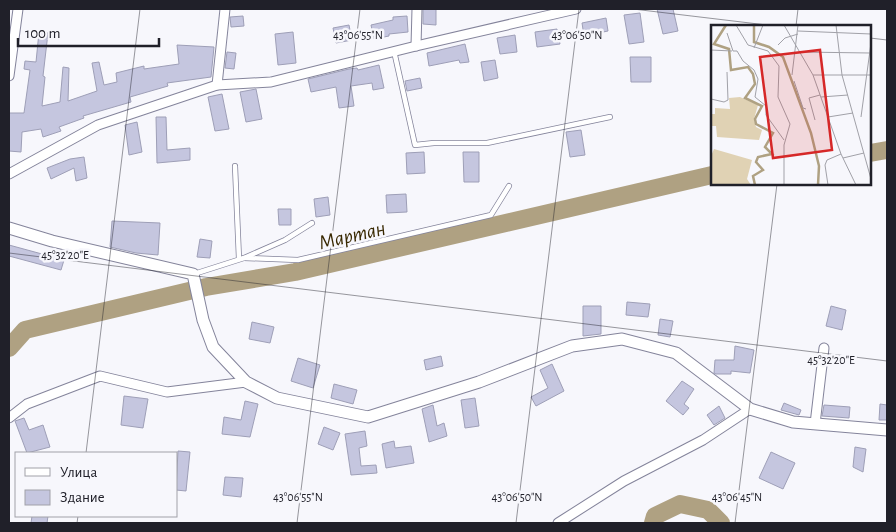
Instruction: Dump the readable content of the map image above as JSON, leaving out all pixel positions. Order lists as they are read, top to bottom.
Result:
{
  "water": ["Мартан"],
  "legend": ["Улица", "Здание"],
  "scale_bar": "100 m",
  "coordinates": [
    "43°06'55\"N",
    "43°06'50\"N",
    "45°32'20\"E",
    "43°06'45\"N"
  ]
}
